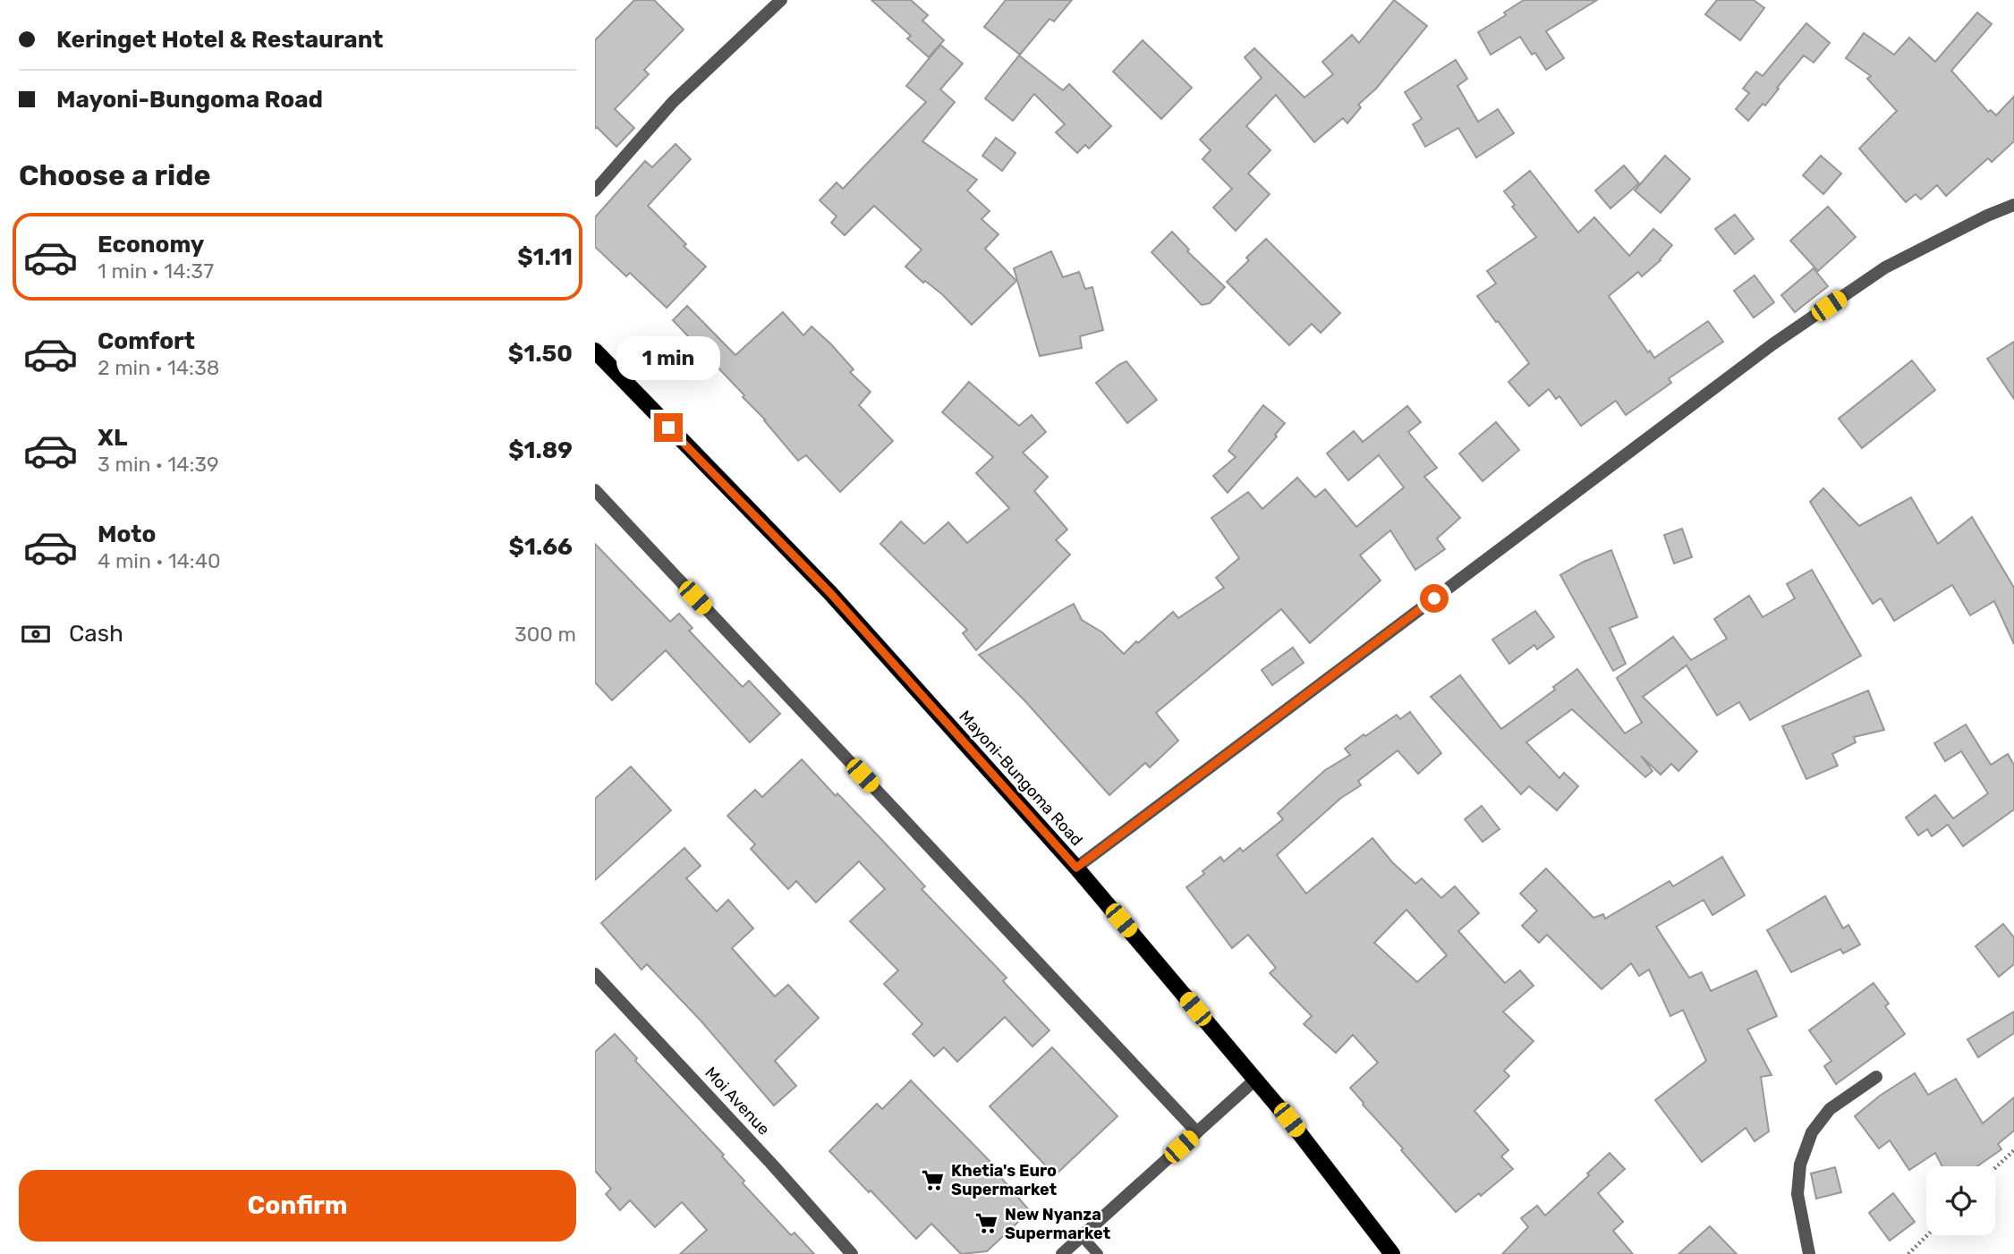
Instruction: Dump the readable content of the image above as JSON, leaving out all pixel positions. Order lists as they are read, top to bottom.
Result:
{
  "streets": {
    "main road": ["Mayoni-Bungoma Road"],
    "street": ["Moi Avenue"]
  },
  "places": {
    "supermarket": ["Khetia's Euro Supermarket", "New Nyanza Supermarket"]
  },
  "page": {
    "banner": ["Keringet Hotel & Restaurant", "Mayoni-Bungoma Road"],
    "heading": "Choose a ride",
    "list": [
      {
        "name": "Economy",
        "note": "1 min · 14:37",
        "value": "$1.11"
      },
      {
        "name": "Comfort",
        "note": "2 min · 14:38",
        "value": "$1.50"
      },
      {
        "name": "XL",
        "note": "3 min · 14:39",
        "value": "$1.89"
      },
      {
        "name": "Moto",
        "note": "4 min · 14:40",
        "value": "$1.66"
      }
    ],
    "bubble": "1 min",
    "pay": ["Cash", "300 m"],
    "buttons": "Confirm"
  }
}
